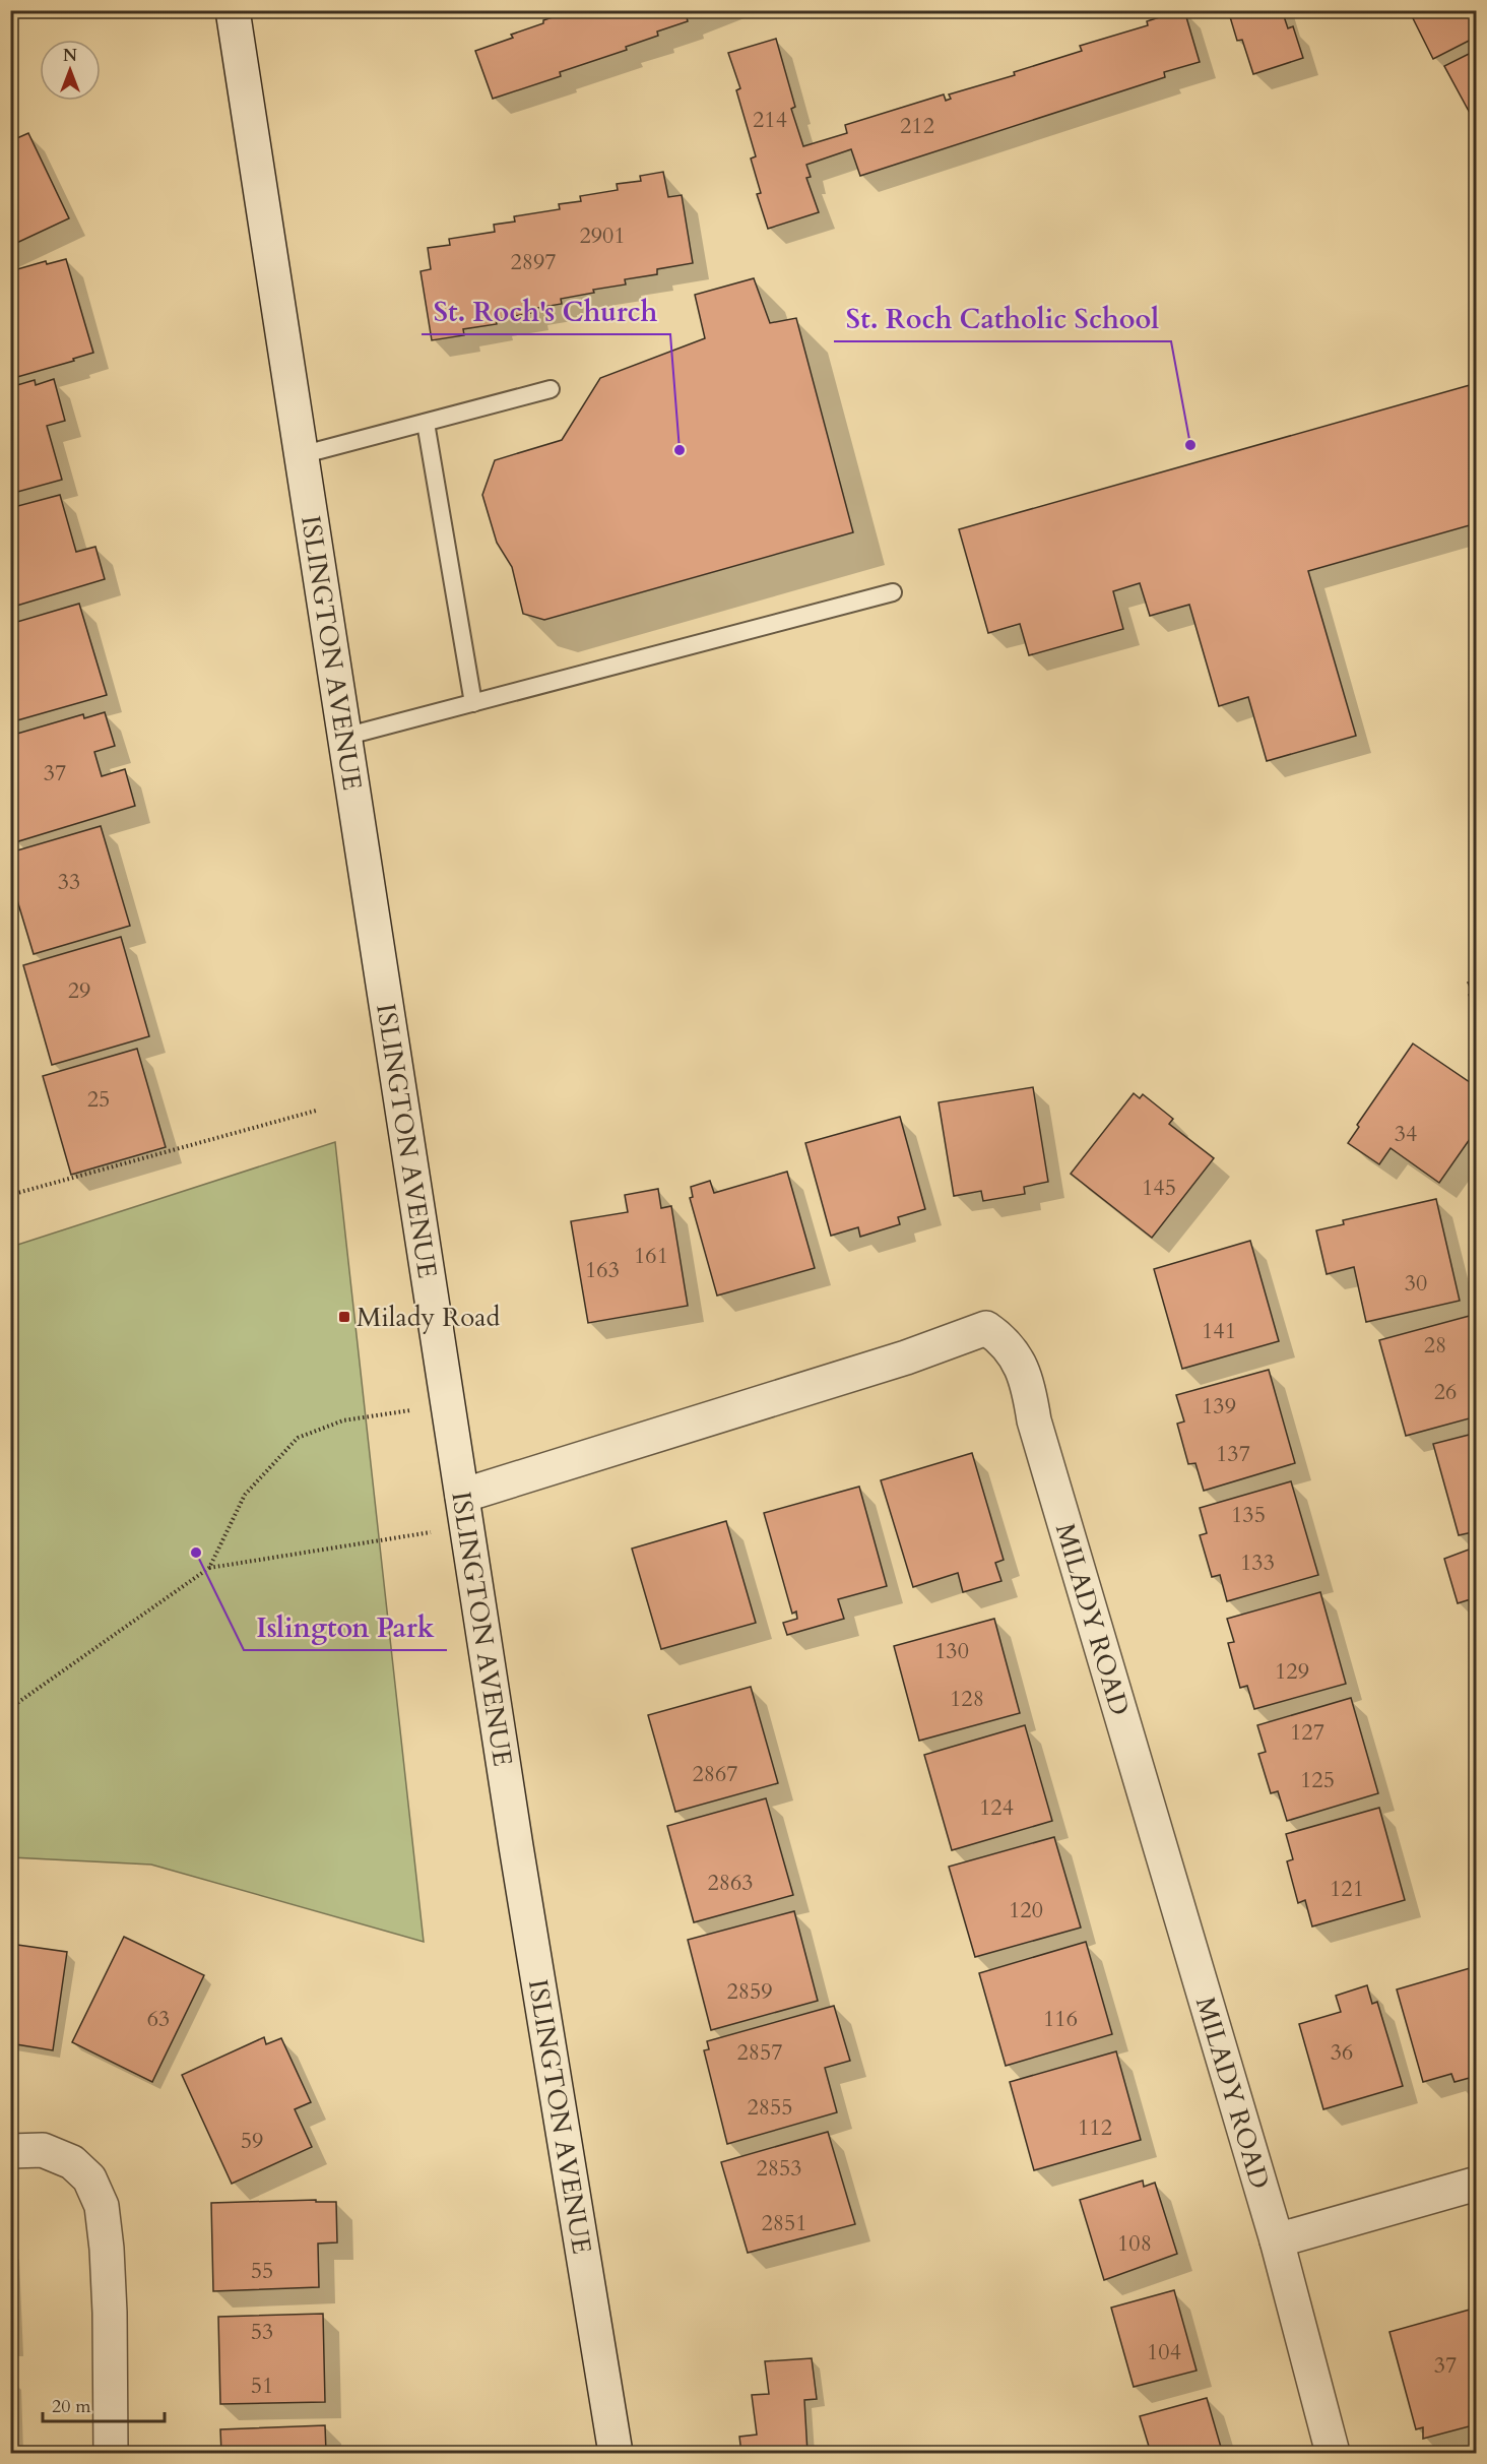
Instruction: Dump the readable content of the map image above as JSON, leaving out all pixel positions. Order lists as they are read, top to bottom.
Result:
{
  "streets": {
    "main road": ["ISLINGTON AVENUE", "MILADY ROAD"]
  },
  "crossings": [
    ["ISLINGTON AVENUE", "MILADY ROAD"]
  ],
  "places": {
    "other": ["St. Roch Catholic School", "St. Roch's Church", "Islington Park"],
    "transit": ["Milady Road"]
  },
  "house_numbers": [
    "214",
    "212",
    "2901",
    "2897",
    "37",
    "33",
    "29",
    "25",
    "34",
    "145",
    "161",
    "163",
    "30",
    "141",
    "28",
    "26",
    "139",
    "137",
    "135",
    "133",
    "130",
    "129",
    "128",
    "127",
    "2867",
    "125",
    "124",
    "2863",
    "121",
    "120",
    "2859",
    "63",
    "116",
    "2857",
    "36",
    "2855",
    "112",
    "59",
    "2853",
    "2851",
    "108",
    "55",
    "53",
    "104",
    "37",
    "51"
  ],
  "scale_bar": "20 m",
  "north": "top"
}
